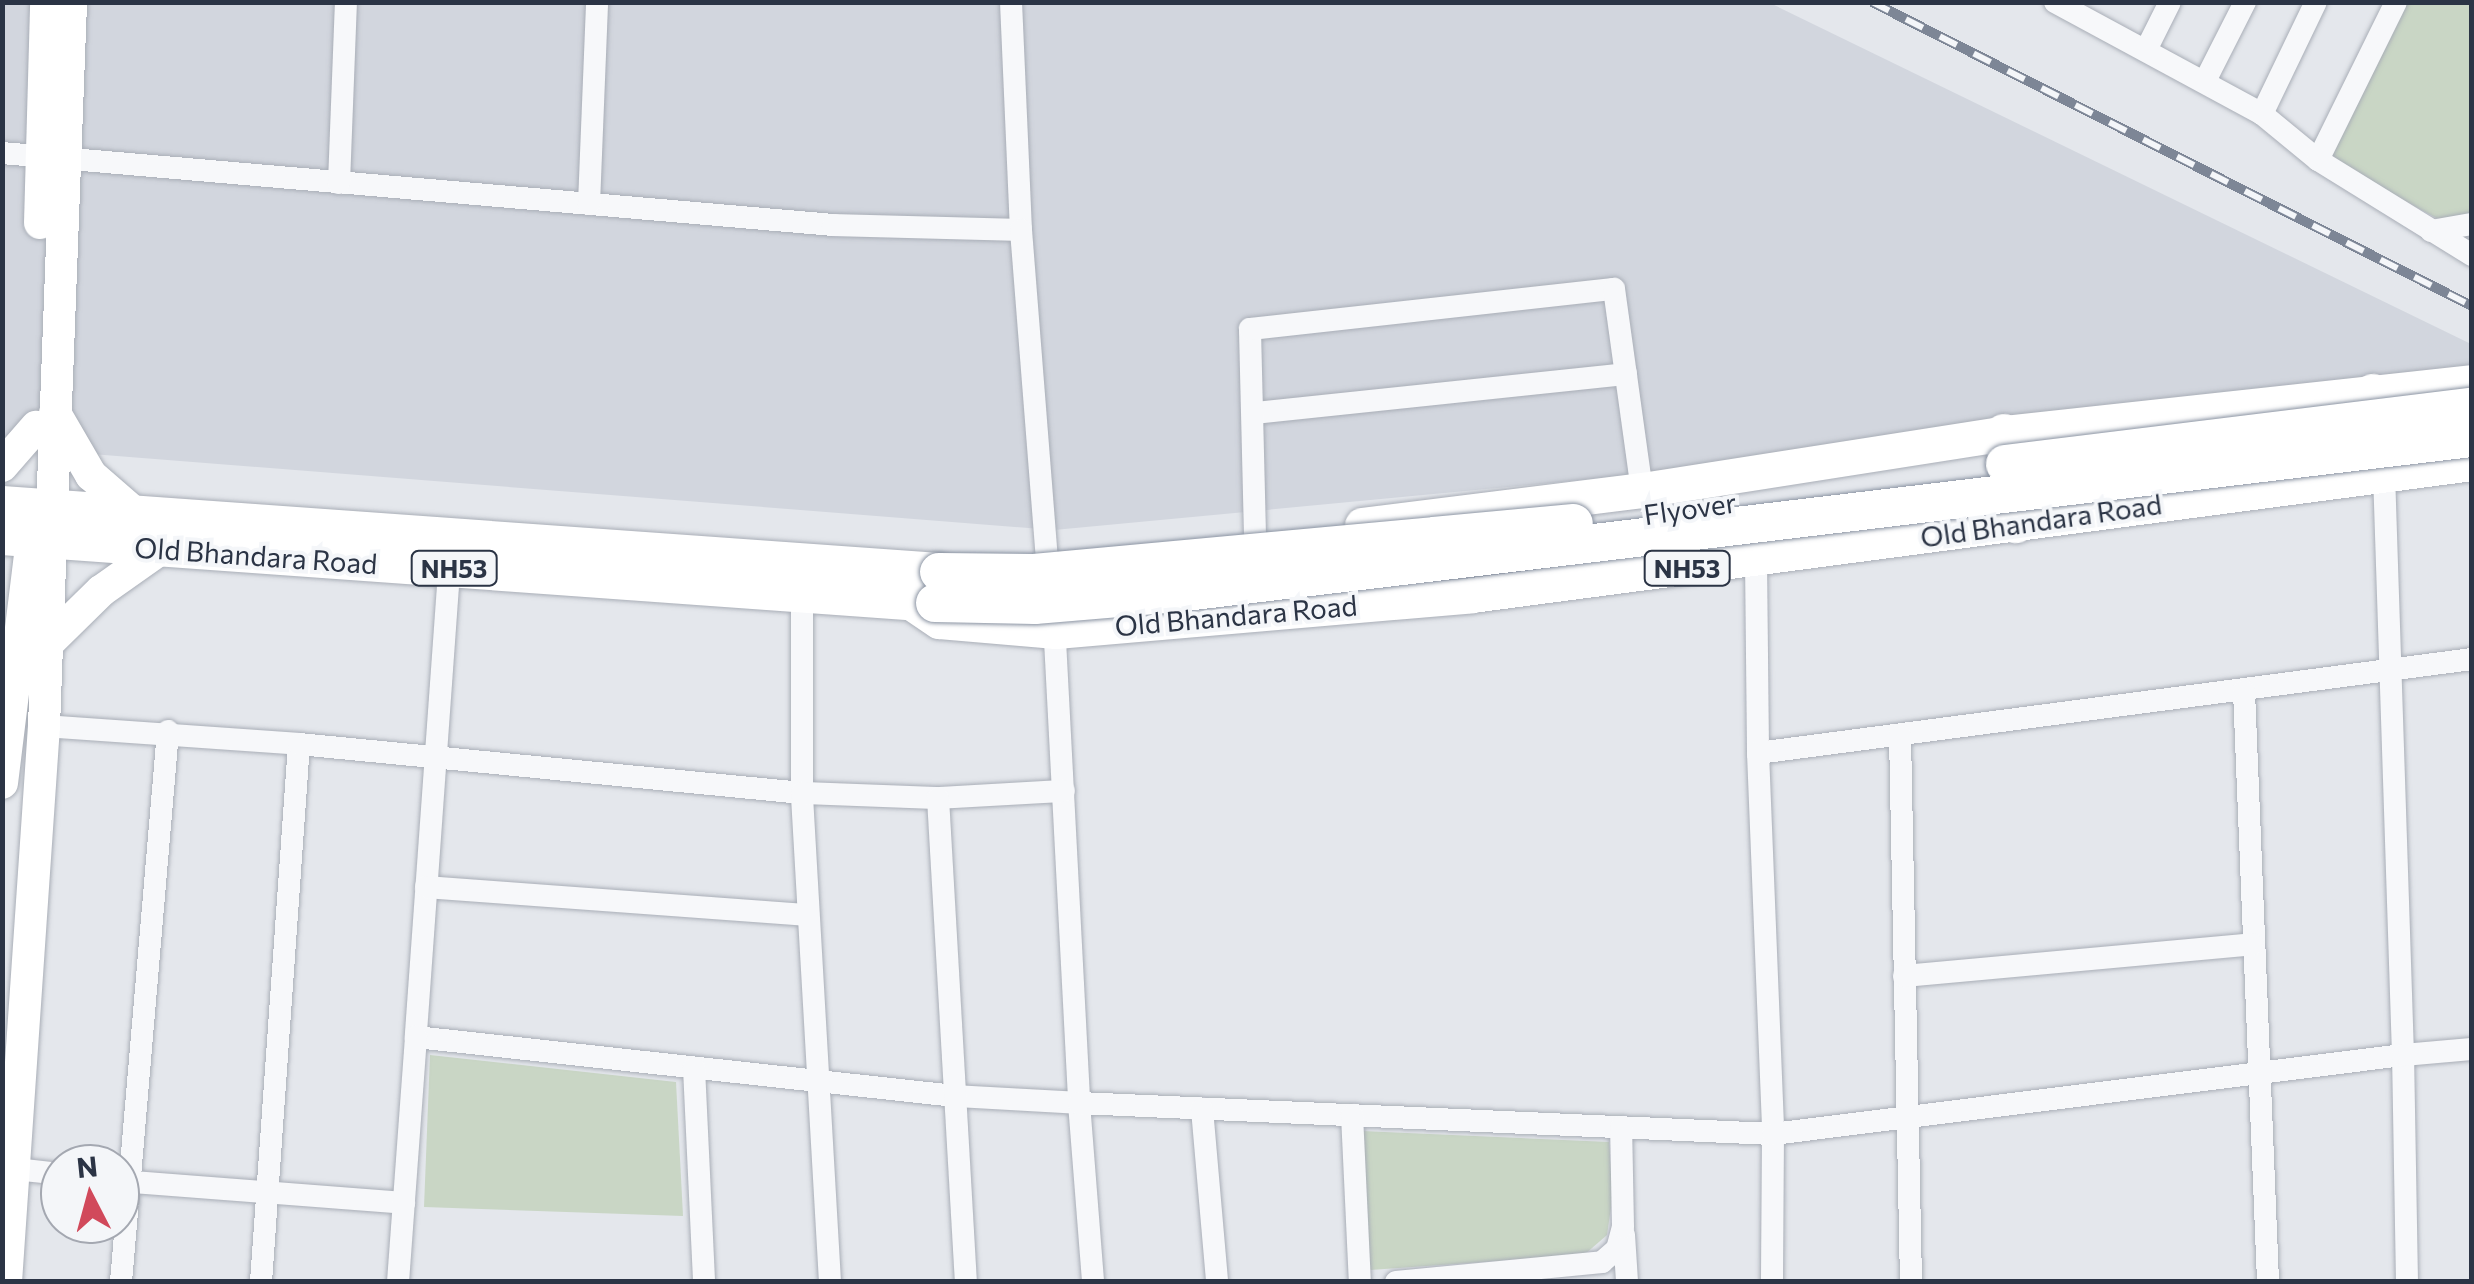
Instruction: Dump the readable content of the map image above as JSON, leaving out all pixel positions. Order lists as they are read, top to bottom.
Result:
{
  "streets": {
    "highway": ["Flyover", "Old Bhandara Road", "NH53"]
  },
  "crossings": [
    ["Flyover", "Old Bhandara Road"],
    ["Flyover", "NH53"],
    ["Old Bhandara Road", "NH53"]
  ],
  "north": "top"
}
